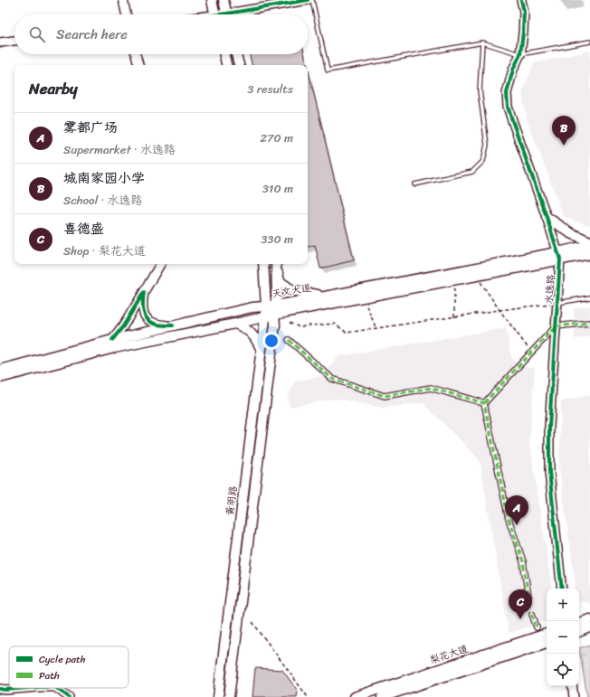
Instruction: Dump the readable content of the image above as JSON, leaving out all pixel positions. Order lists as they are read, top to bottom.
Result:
{
  "streets": {
    "main road": ["天文大道", "黄明路", "梨花大道"],
    "street": ["水逸路"]
  },
  "crossings": [
    ["水逸路", "天文大道"],
    ["天文大道", "黄明路"]
  ],
  "legend": ["Cycle path", "Path"],
  "page": {
    "search": "Search here",
    "heading": ["Nearby", "3 results"],
    "list": [
      {
        "mark": "A",
        "name": "雾都广场",
        "note": "Supermarket · 水逸路",
        "value": "270 m"
      },
      {
        "mark": "B",
        "name": "城南家园小学",
        "note": "School · 水逸路",
        "value": "310 m"
      },
      {
        "mark": "C",
        "name": "喜德盛",
        "note": "Shop · 梨花大道",
        "value": "330 m"
      }
    ],
    "pins": ["B", "A", "C"],
    "map_buttons": ["+", "−"]
  }
}
